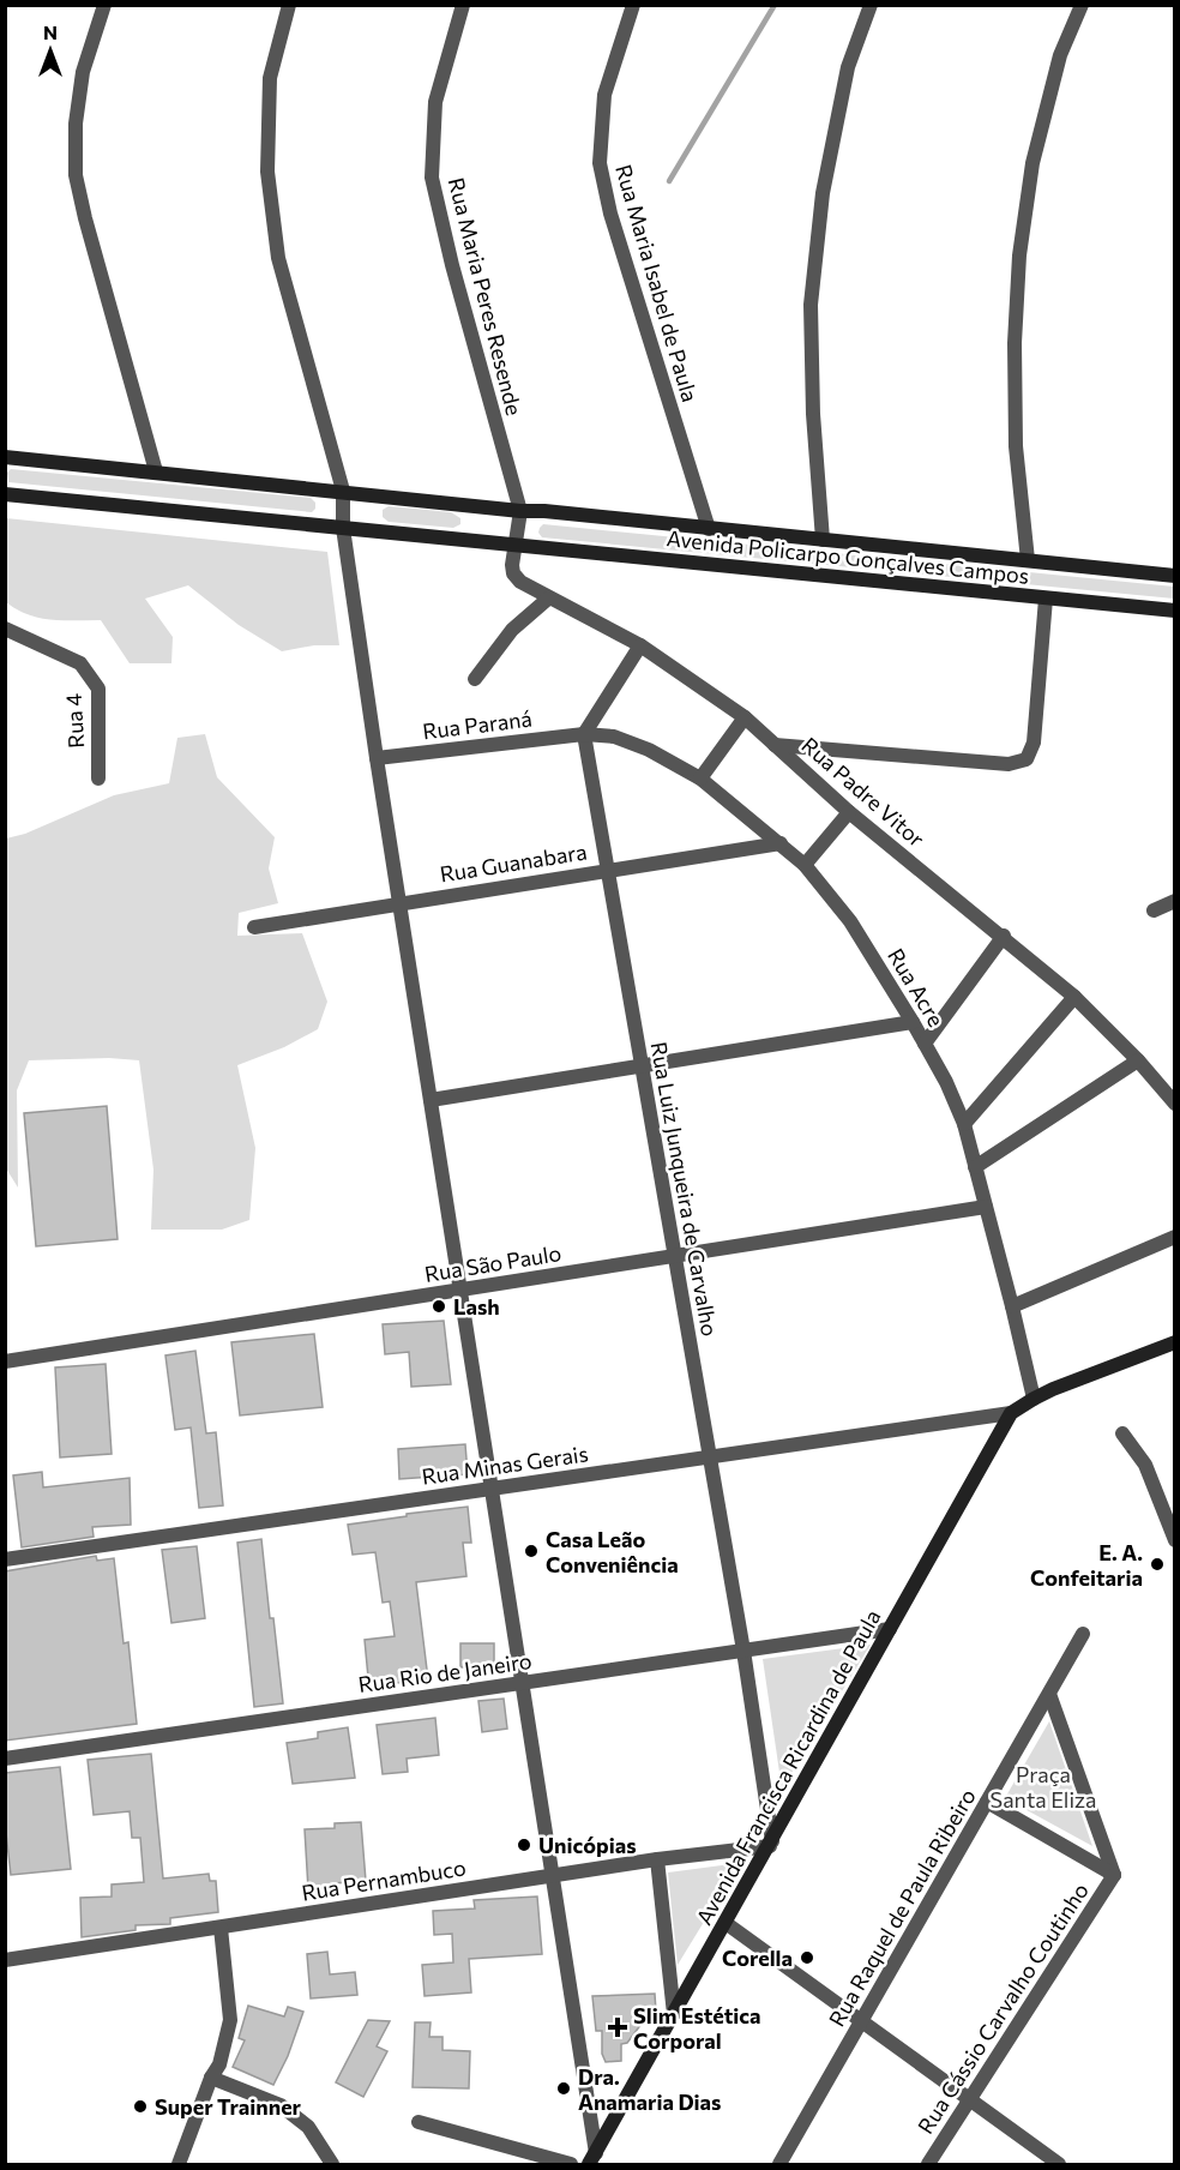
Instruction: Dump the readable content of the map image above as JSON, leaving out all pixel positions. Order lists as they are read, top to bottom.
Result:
{
  "streets": {
    "street": [
      "Rua Maria Isabel de Paula",
      "Rua Maria Peres Resende",
      "Avenida Policarpo Gonçalves Campos",
      "Rua 4",
      "Rua Paraná",
      "Rua Padre Vitor",
      "Rua Guanabara",
      "Rua Acre",
      "Rua Luiz Junqueira de Carvalho",
      "Rua São Paulo",
      "Rua Minas Gerais",
      "Rua Rio de Janeiro",
      "Avenida Francisca Ricardina de Paula",
      "Rua Pernambuco",
      "Rua Raquel de Paula Ribeiro",
      "Rua Cássio Carvalho Coutinho"
    ]
  },
  "crossings": [
    ["Rua Maria Isabel de Paula", "Avenida Policarpo Gonçalves Campos"],
    ["Rua Maria Peres Resende", "Avenida Policarpo Gonçalves Campos"],
    ["Avenida Policarpo Gonçalves Campos", "Rua Padre Vitor"],
    ["Rua Paraná", "Rua Acre"],
    ["Rua Paraná", "Rua Luiz Junqueira de Carvalho"],
    ["Rua Guanabara", "Rua Acre"],
    ["Rua Guanabara", "Rua Luiz Junqueira de Carvalho"],
    ["Rua Acre", "Rua Luiz Junqueira de Carvalho"],
    ["Rua Acre", "Rua São Paulo"],
    ["Rua Acre", "Avenida Francisca Ricardina de Paula"],
    ["Rua Luiz Junqueira de Carvalho", "Rua São Paulo"],
    ["Rua Luiz Junqueira de Carvalho", "Rua Minas Gerais"],
    ["Rua Luiz Junqueira de Carvalho", "Rua Rio de Janeiro"],
    ["Rua Luiz Junqueira de Carvalho", "Avenida Francisca Ricardina de Paula"],
    ["Rua Luiz Junqueira de Carvalho", "Rua Pernambuco"],
    ["Rua Minas Gerais", "Avenida Francisca Ricardina de Paula"],
    ["Rua Rio de Janeiro", "Avenida Francisca Ricardina de Paula"],
    ["Avenida Francisca Ricardina de Paula", "Rua Pernambuco"]
  ],
  "parks": ["Praça Santa Eliza"],
  "places": {
    "other": [
      "Lash",
      "Casa Leão Conveniência",
      "E. A. Confeitaria",
      "Unicópias",
      "Corella",
      "Dra. Anamaria Dias",
      "Super Trainner"
    ],
    "health": ["Slim Estética Corporal"]
  },
  "north": "top"
}
